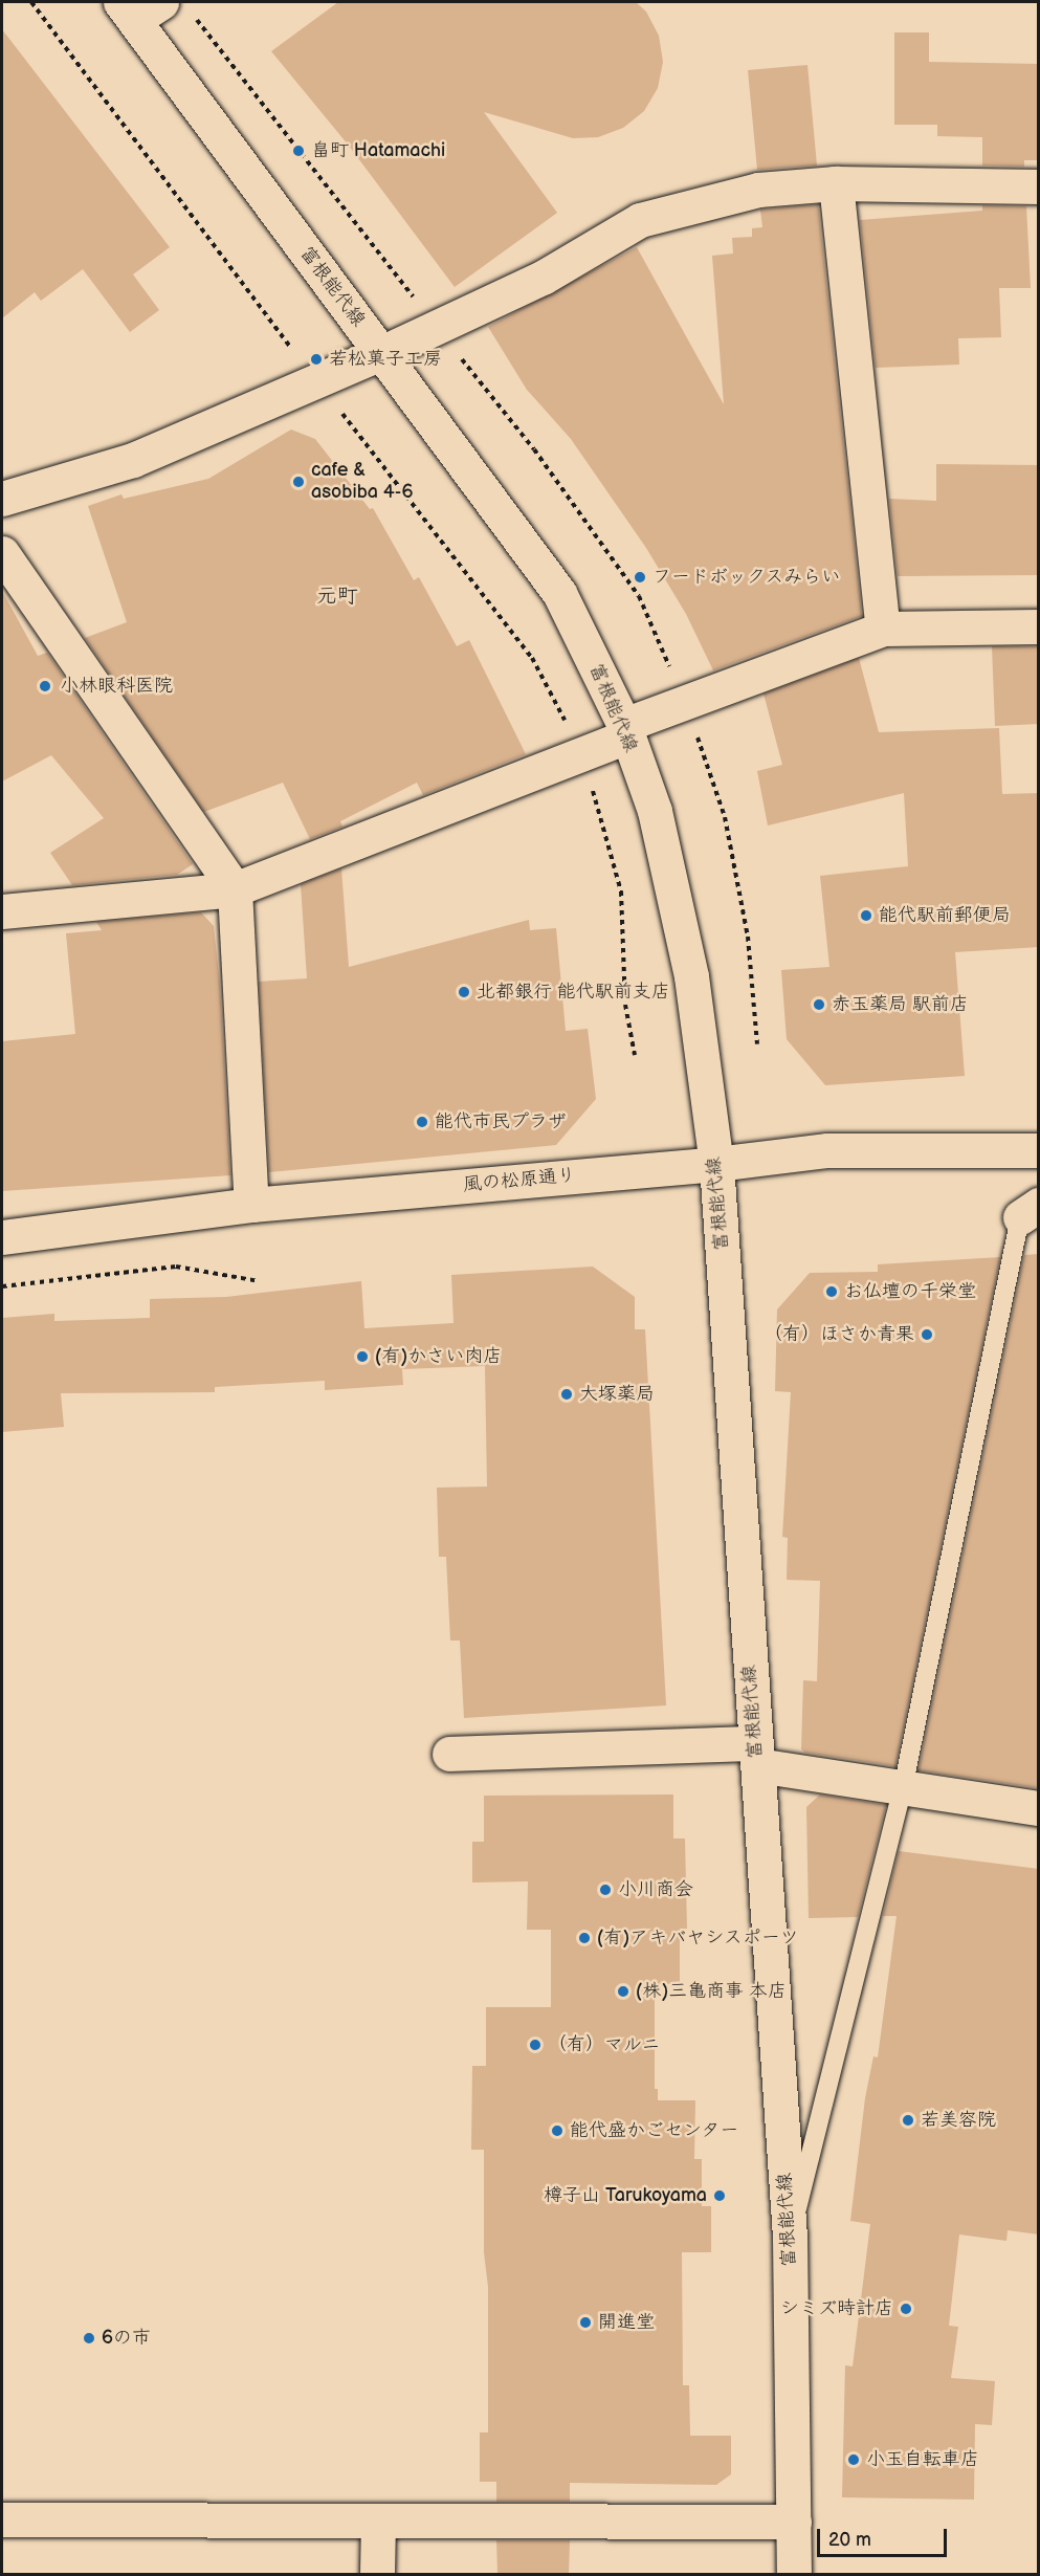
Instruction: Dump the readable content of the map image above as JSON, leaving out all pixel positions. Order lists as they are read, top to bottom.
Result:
{
  "streets": {
    "street": ["富根能代線", "風の松原通り"]
  },
  "crossings": [
    ["富根能代線", "風の松原通り"]
  ],
  "districts": ["元町"],
  "places": [
    "畠町 Hatamachi",
    "若松菓子工房",
    "cafe & asobiba 4-6",
    "フードボックスみらい",
    "小林眼科医院",
    "能代駅前郵便局",
    "北都銀行 能代駅前支店",
    "赤玉薬局 駅前店",
    "能代市民プラザ",
    "お仏壇の千栄堂",
    "（有）ほさか青果",
    "(有)かさい肉店",
    "大塚薬局",
    "小川商会",
    "(有)アキバヤシスポーツ",
    "(株)三亀商事 本店",
    "（有）マルニ",
    "若美容院",
    "能代盛かごセンター",
    "樽子山 Tarukoyama",
    "シミズ時計店",
    "開進堂",
    "6の市",
    "小玉自転車店"
  ],
  "scale_bar": "20 m"
}
